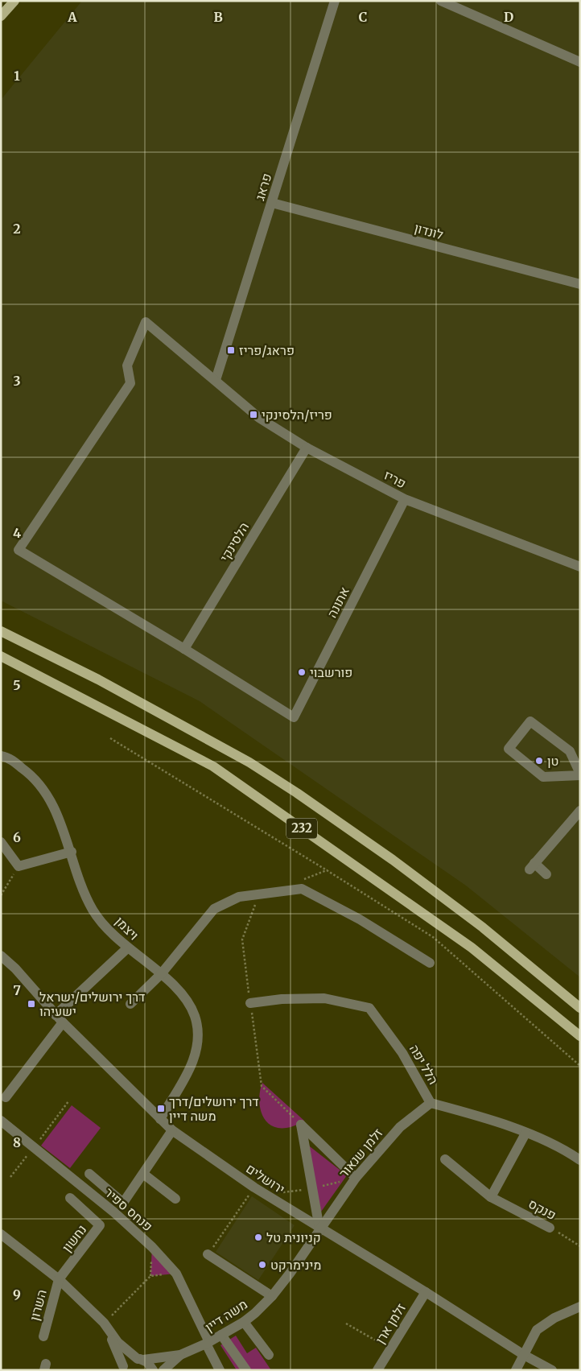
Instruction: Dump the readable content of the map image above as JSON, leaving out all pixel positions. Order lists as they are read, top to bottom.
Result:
{
  "streets": {
    "main road": ["232"],
    "street": [
      "פראג",
      "לונדון",
      "פריז",
      "הלסינקי",
      "אתונה",
      "ויצמן",
      "הלל יפה",
      "זלמן שנאור",
      "ירושלים",
      "פנחס ספיר",
      "פנקס",
      "נחשון",
      "השרון",
      "משה דיין",
      "זלמן ארן"
    ]
  },
  "crossings": [
    ["פראג", "לונדון"],
    ["פראג", "פריז"],
    ["פריז", "הלסינקי"],
    ["פריז", "אתונה"],
    ["הלסינקי", "אתונה"],
    ["ויצמן", "ירושלים"],
    ["הלל יפה", "זלמן שנאור"],
    ["זלמן שנאור", "ירושלים"],
    ["זלמן שנאור", "משה דיין"],
    ["ירושלים", "משה דיין"],
    ["ירושלים", "זלמן ארן"],
    ["פנחס ספיר", "משה דיין"],
    ["נחשון", "השרון"]
  ],
  "places": {
    "transit": [
      "פראג/פריז",
      "פריז/הלסינקי",
      "דרך ירושלים/ישראל ישעיהו",
      "דרך ירושלים/דרך משה דיין"
    ],
    "other": [
      "פורשבוי",
      "טן",
      "קניונית טל",
      "מינימרקט"
    ]
  },
  "grid": {
    "columns": [
      "A",
      "B",
      "C",
      "D"
    ],
    "rows": [
      "1",
      "2",
      "3",
      "4",
      "5",
      "6",
      "7",
      "8",
      "9"
    ]
  }
}
